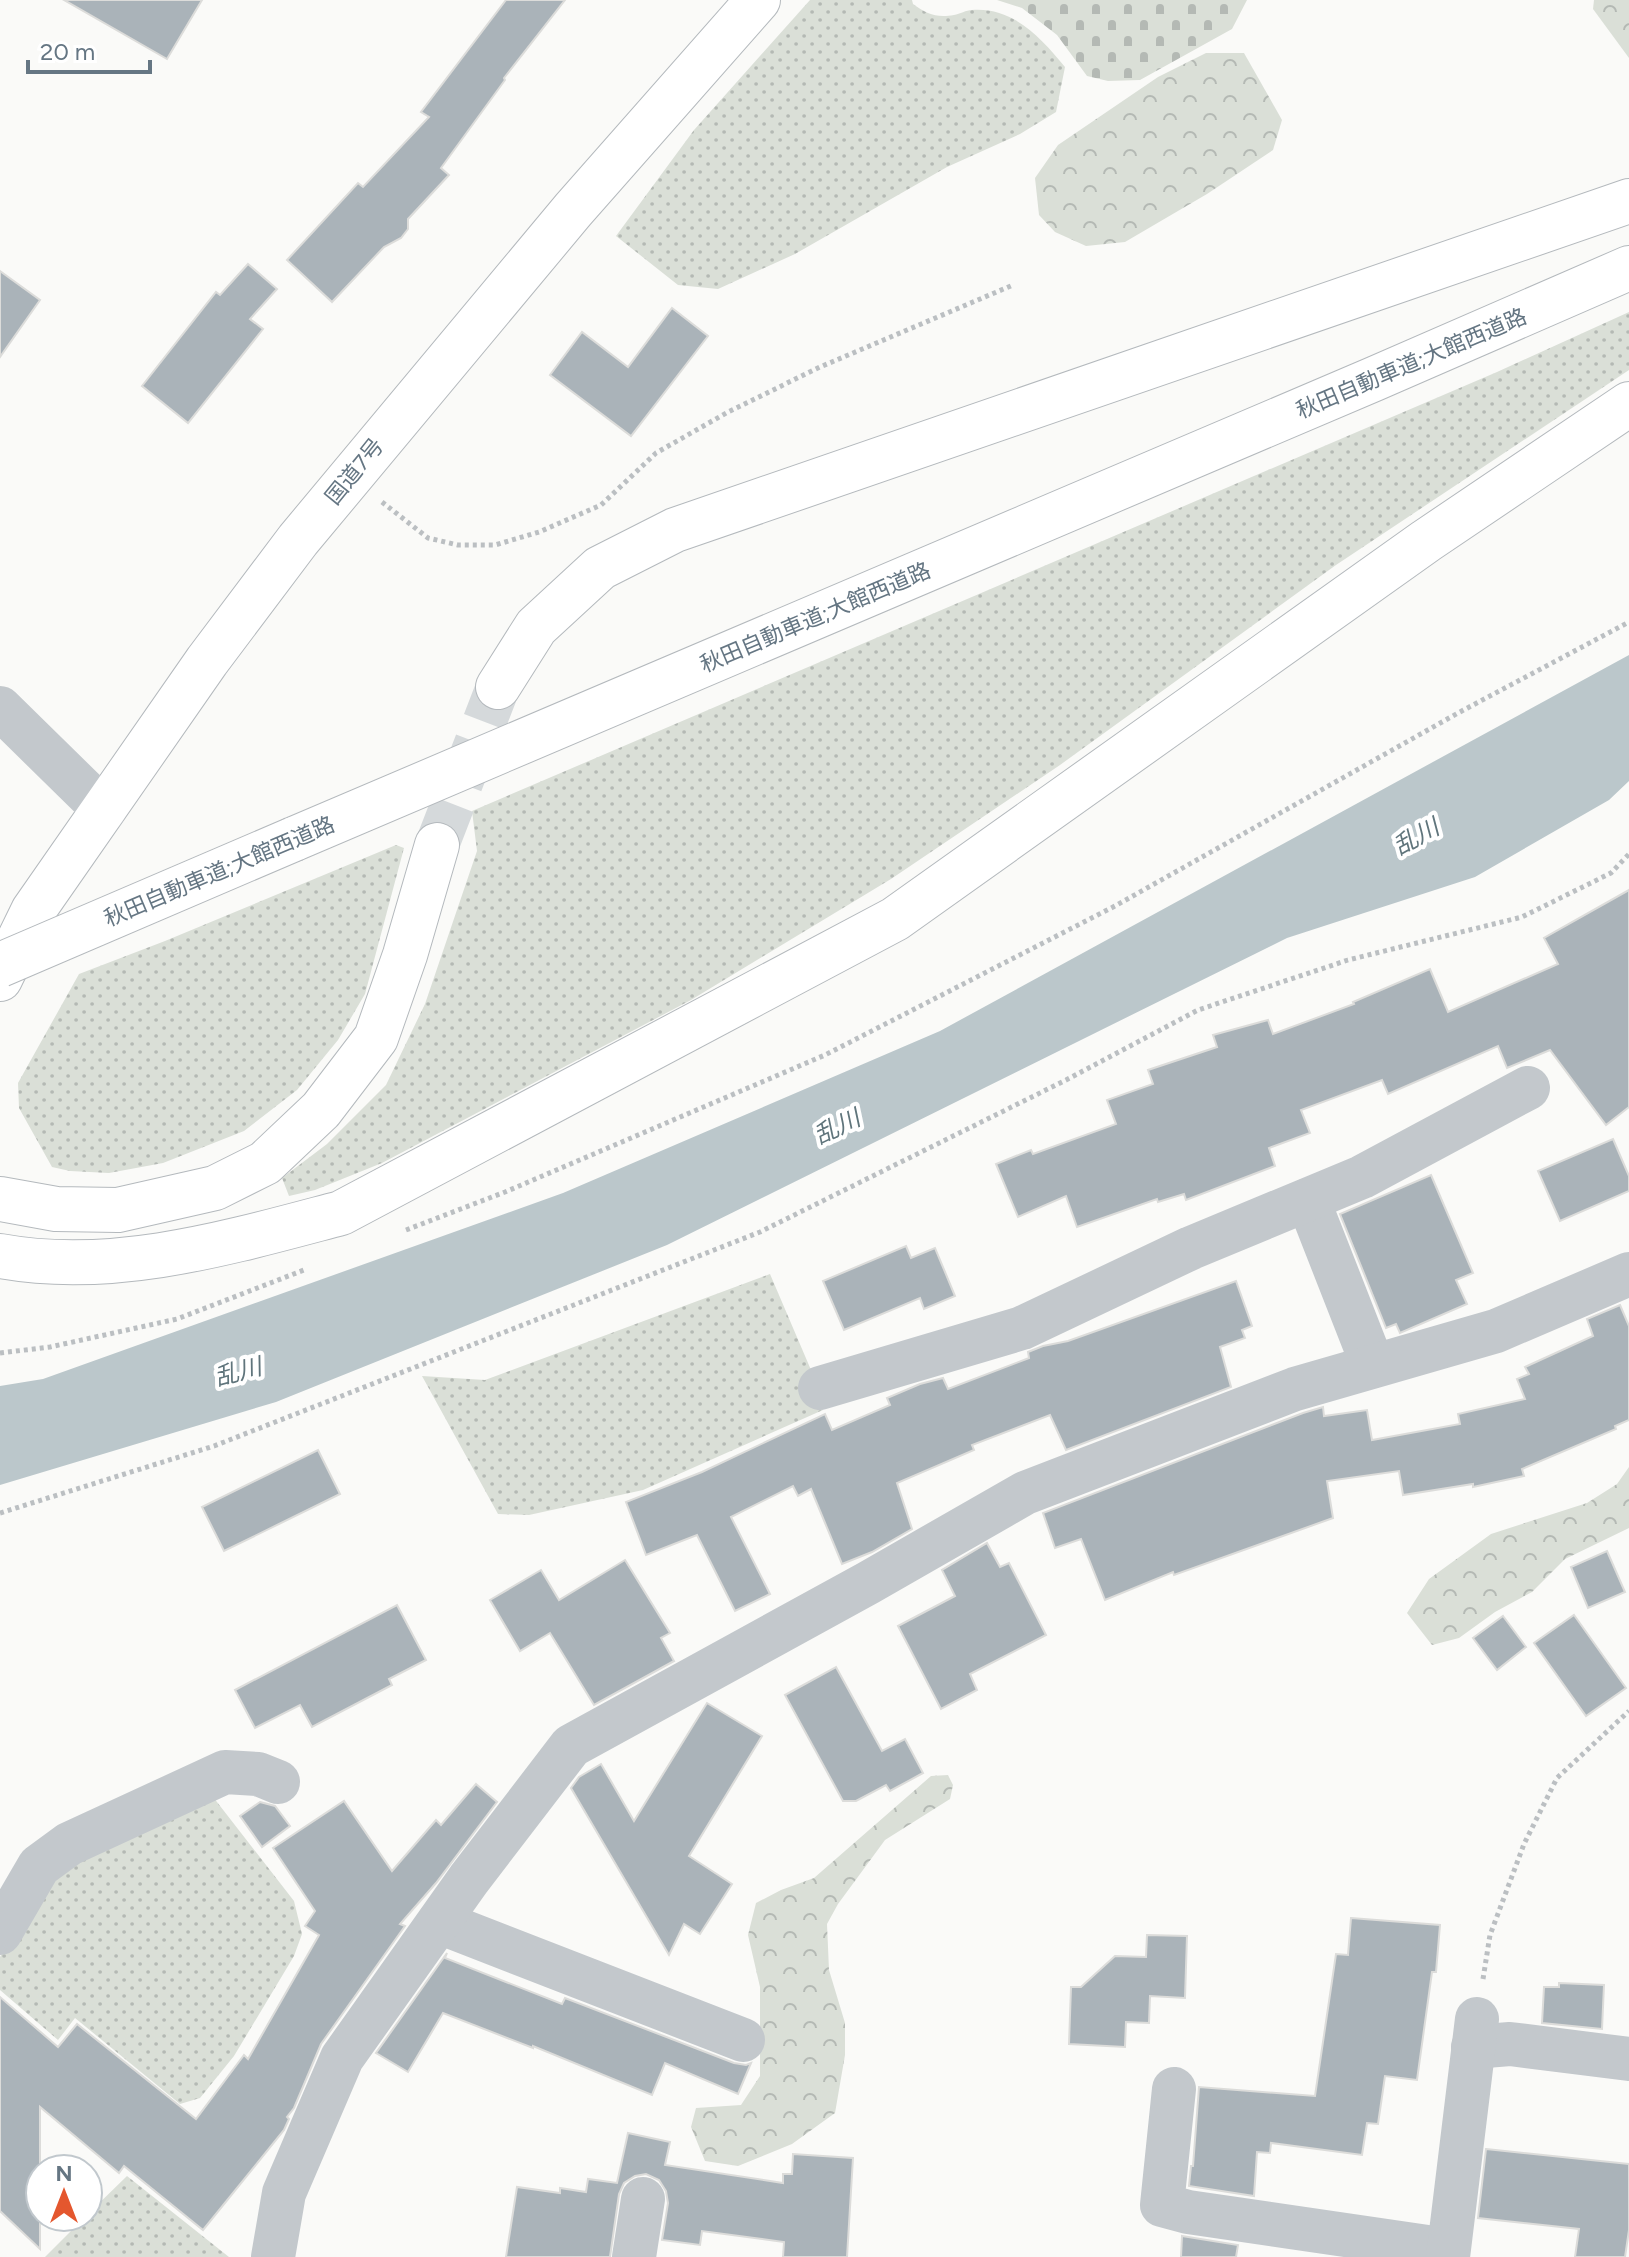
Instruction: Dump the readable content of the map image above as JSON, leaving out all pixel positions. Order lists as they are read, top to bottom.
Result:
{
  "streets": {
    "highway": ["秋田自動車道;大館西道路", "国道7号"]
  },
  "water": ["乱川"],
  "scale_bar": "20 m",
  "north": "top"
}
